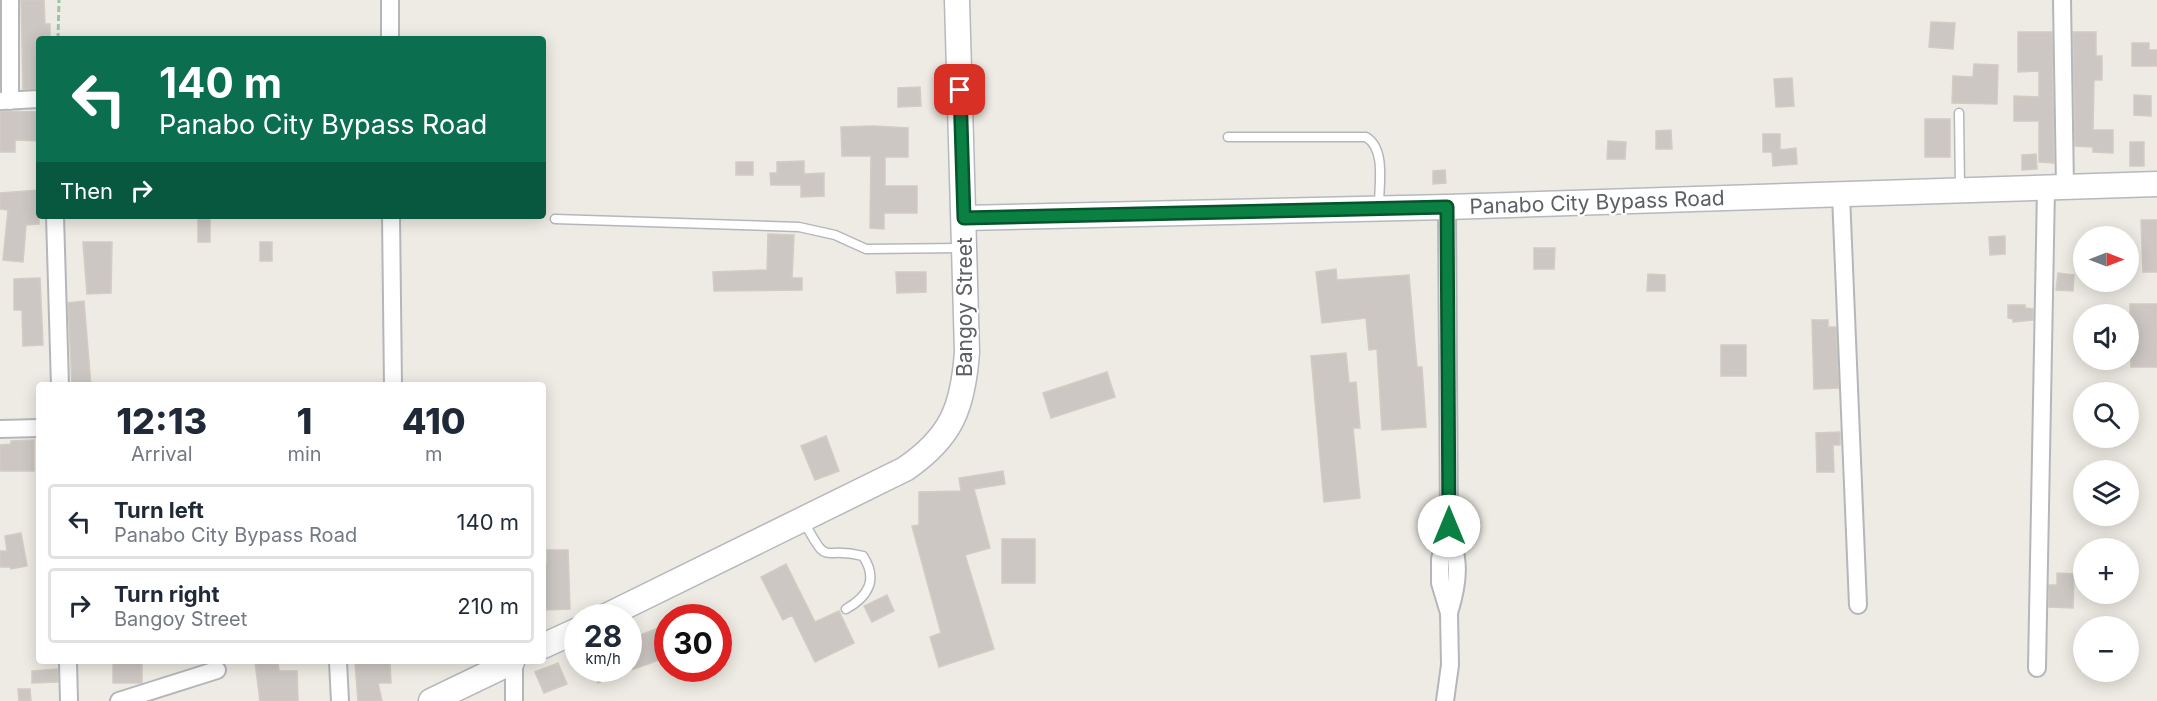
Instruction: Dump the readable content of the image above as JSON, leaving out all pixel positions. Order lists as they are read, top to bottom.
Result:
{
  "streets": {
    "main road": ["Panabo City Bypass Road", "Bangoy Street"]
  },
  "crossings": [
    ["Panabo City Bypass Road", "Bangoy Street"]
  ],
  "north": "right",
  "page": {
    "turn": ["140 m", "Panabo City Bypass Road"],
    "then": "Then",
    "map_buttons": ["+", "−"],
    "eta": [
      "12:13",
      "Arrival",
      "1",
      "min",
      "410",
      "m"
    ],
    "list": [
      {
        "name": "Turn left",
        "note": "Panabo City Bypass Road",
        "value": "140 m"
      },
      {
        "name": "Turn right",
        "note": "Bangoy Street",
        "value": "210 m"
      }
    ],
    "speed": "28 km/h",
    "limit": "30"
  }
}
